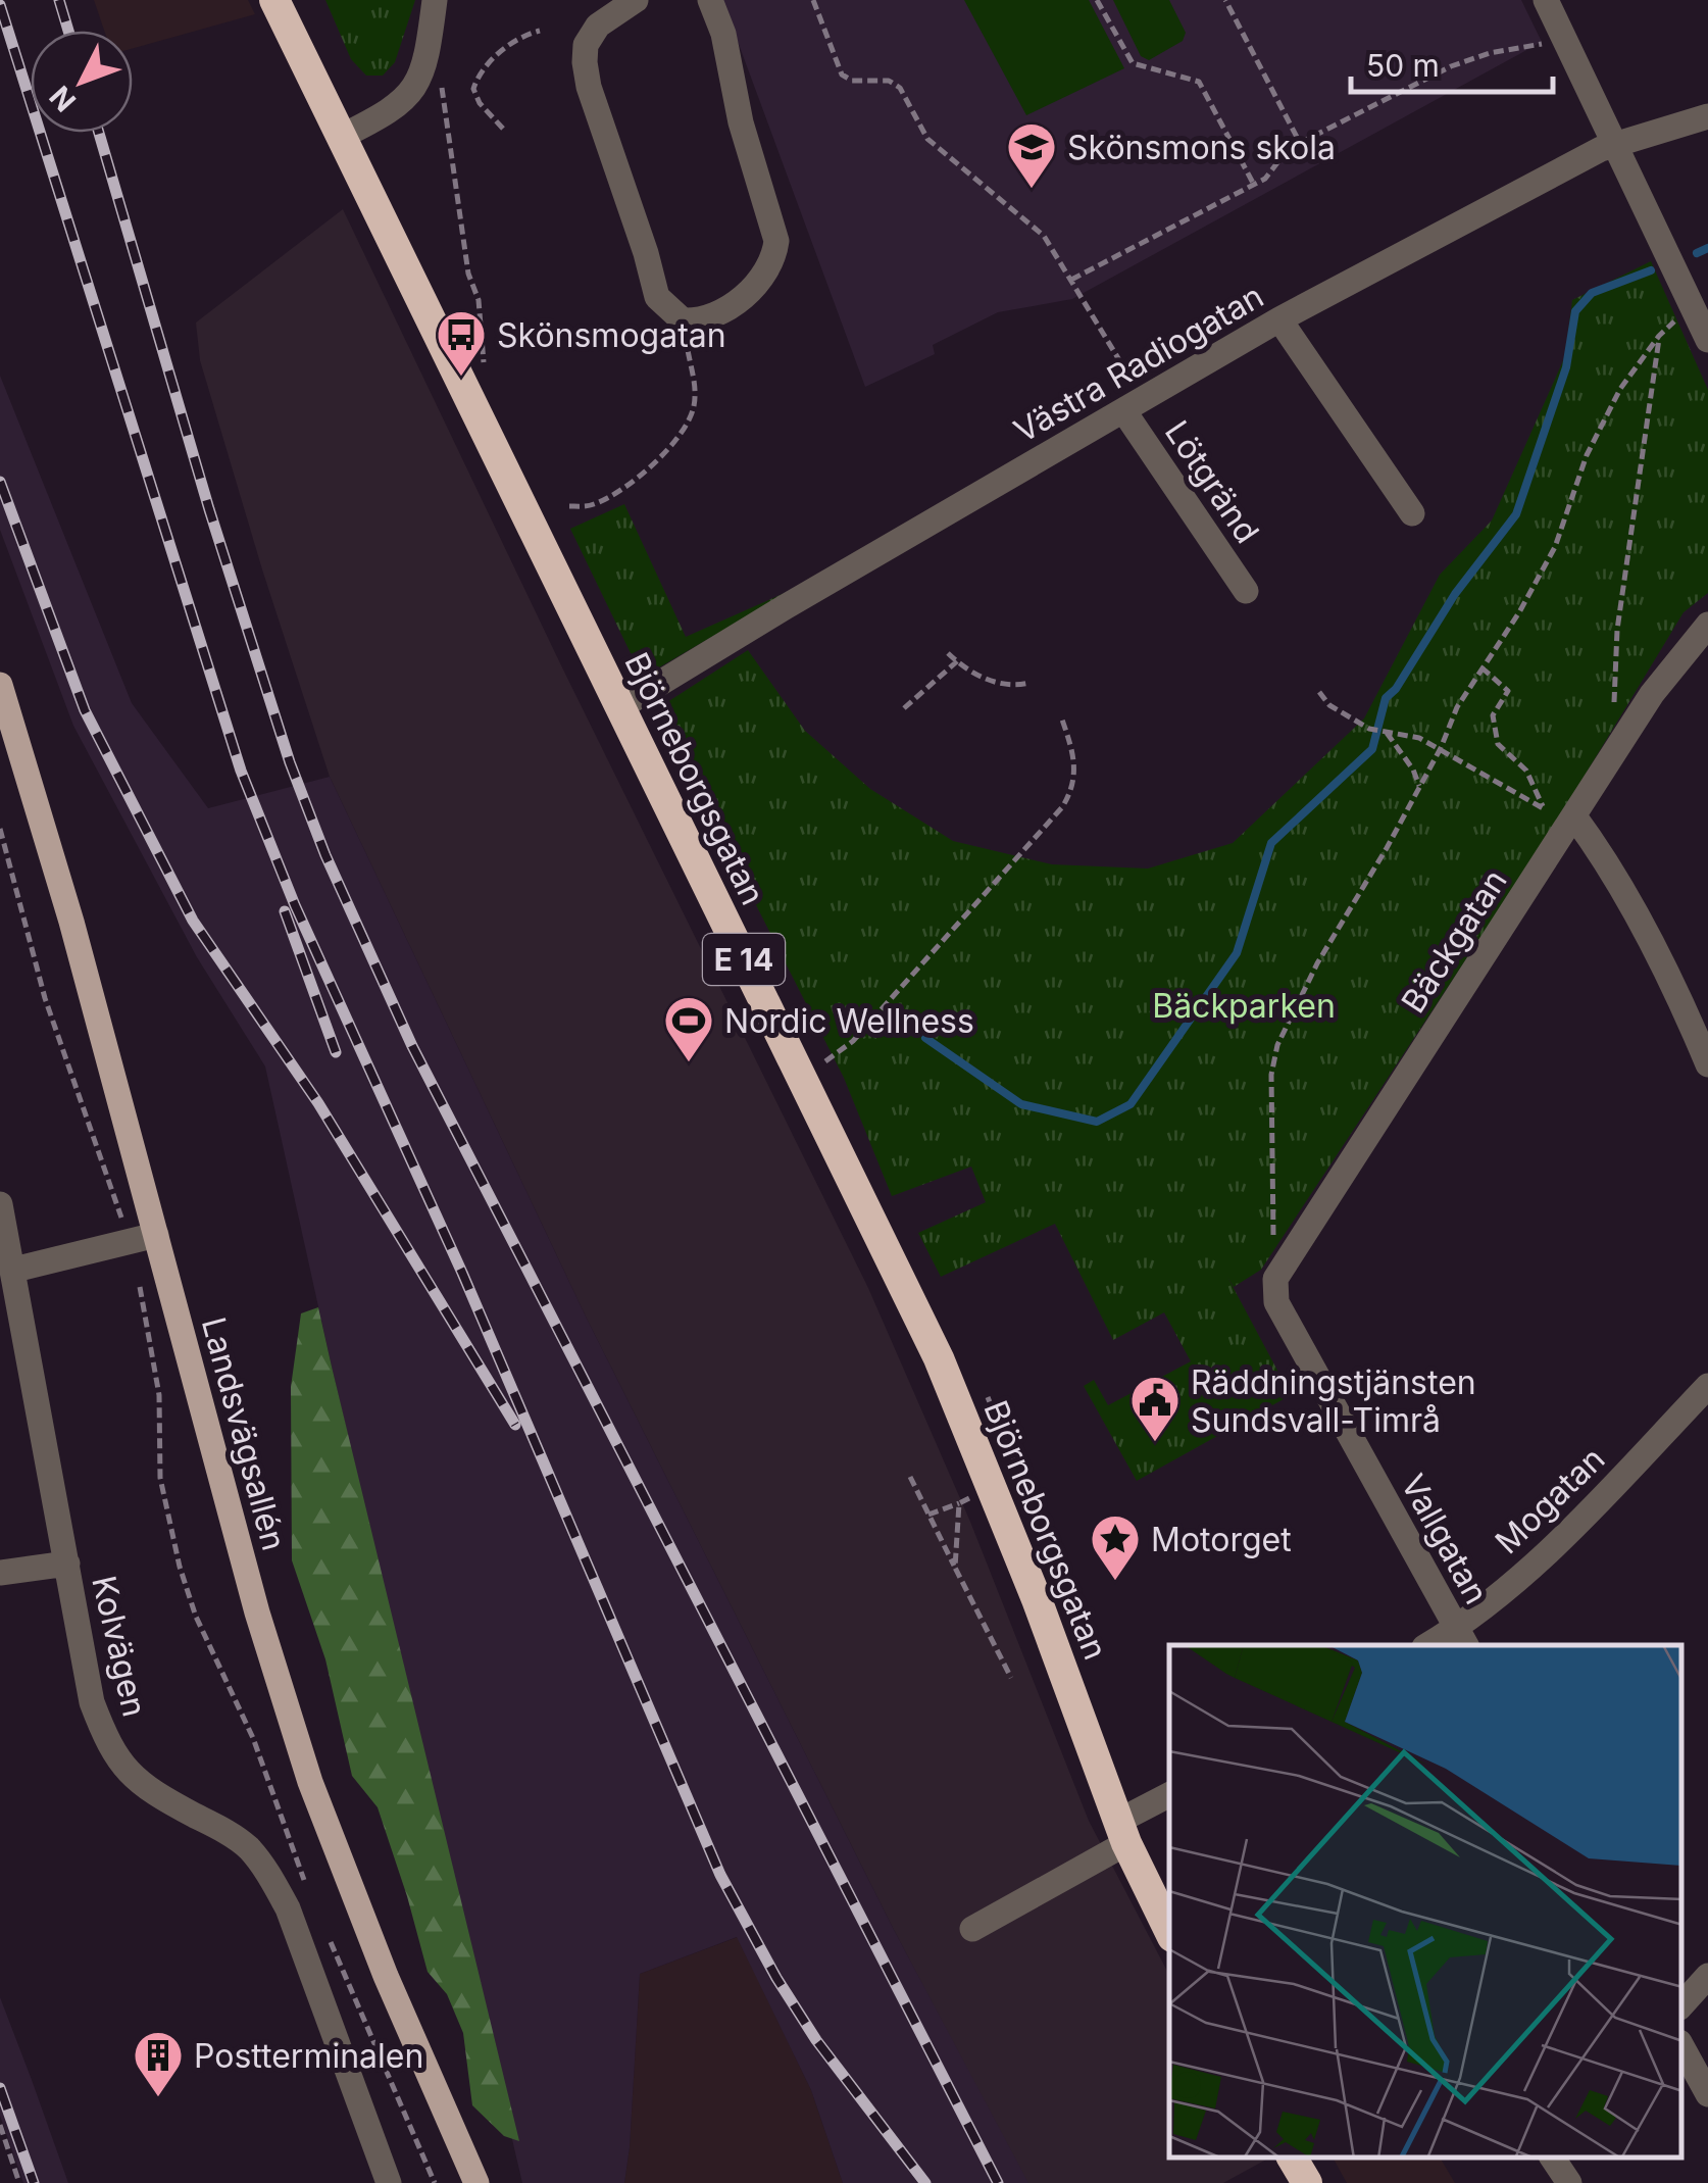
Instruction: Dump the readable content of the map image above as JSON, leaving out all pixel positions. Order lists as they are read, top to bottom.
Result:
{
  "streets": {
    "highway": ["Björneborgsgatan", "E 14"],
    "main road": ["Landsvägsallén"],
    "street": [
      "Västra Radiogatan",
      "Lötgränd",
      "Bäckgatan",
      "Mogatan",
      "Vallgatan",
      "Kolvägen"
    ]
  },
  "crossings": [
    ["Västra Radiogatan", "Lötgränd"],
    ["Västra Radiogatan", "Björneborgsgatan"],
    ["Bäckgatan", "Vallgatan"],
    ["Mogatan", "Vallgatan"]
  ],
  "parks": ["Bäckparken"],
  "places": {
    "school or university": ["Skönsmons skola"],
    "bus stop": ["Skönsmogatan"],
    "sports": ["Nordic Wellness"],
    "public building": ["Räddningstjänsten Sundsvall-Timrå"],
    "place": ["Motorget"],
    "building": ["Postterminalen"]
  },
  "scale_bar": "50 m",
  "north": "bottom left"
}
